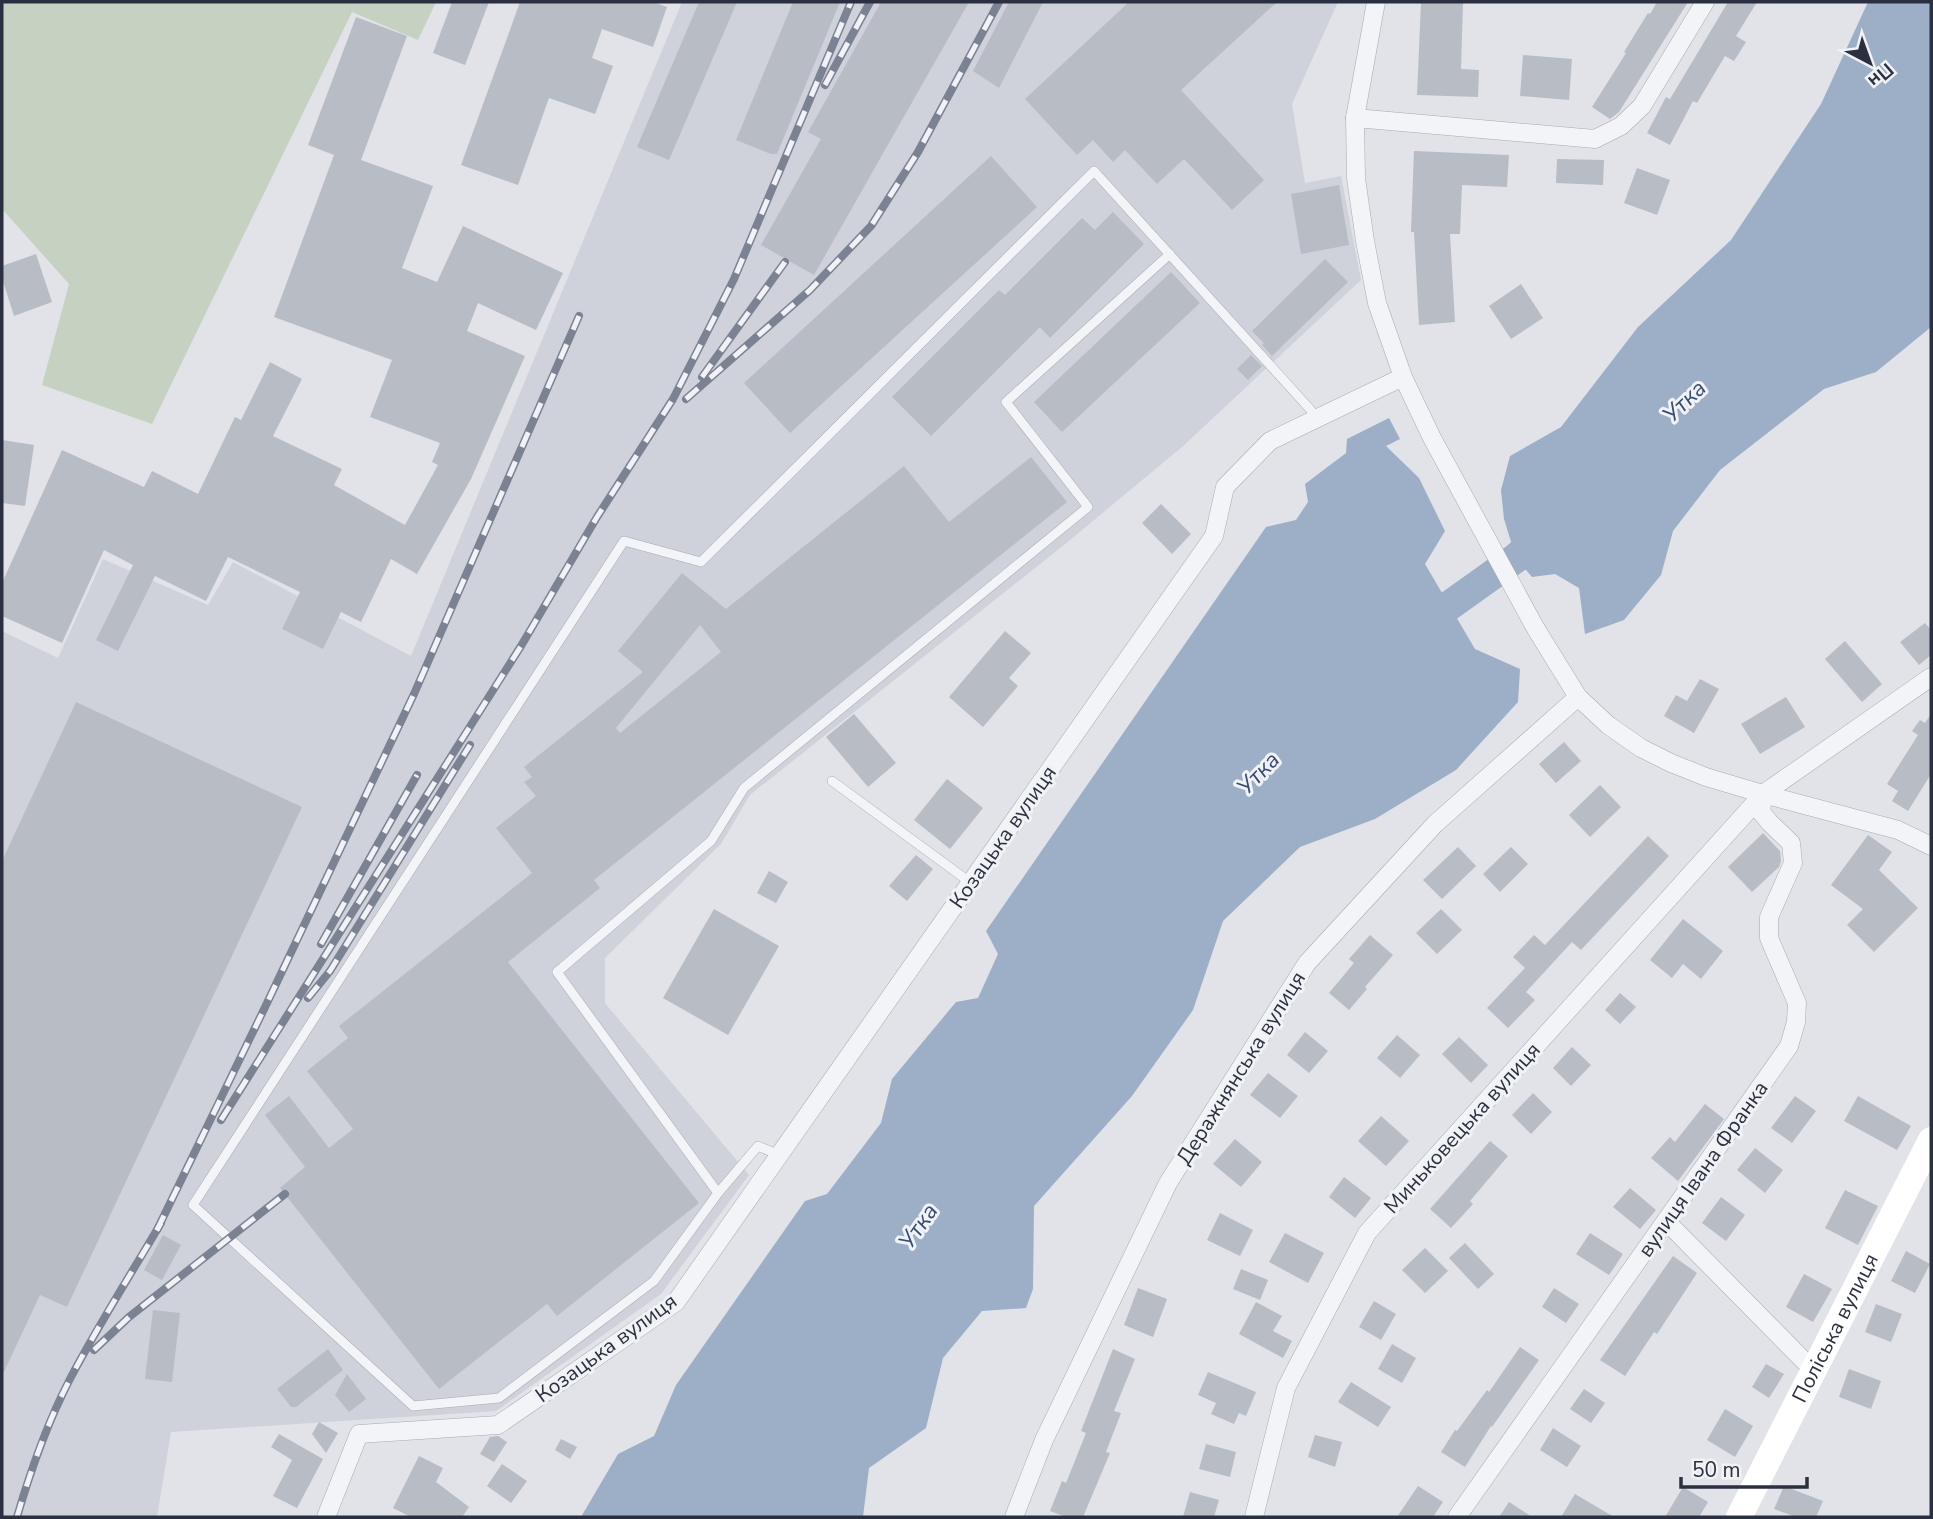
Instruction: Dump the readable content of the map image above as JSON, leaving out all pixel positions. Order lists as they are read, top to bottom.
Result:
{
  "streets": {
    "main road": ["Поліська вулиця"],
    "street": [
      "Козацька вулиця",
      "Деражнянська вулиця",
      "Миньковецька вулиця",
      "вулиця Івана Франка"
    ]
  },
  "crossings": [
    ["Миньковецька вулиця", "вулиця Івана Франка"]
  ],
  "water": ["Утка"],
  "scale_bar": "50 m",
  "north": "bottom right"
}
